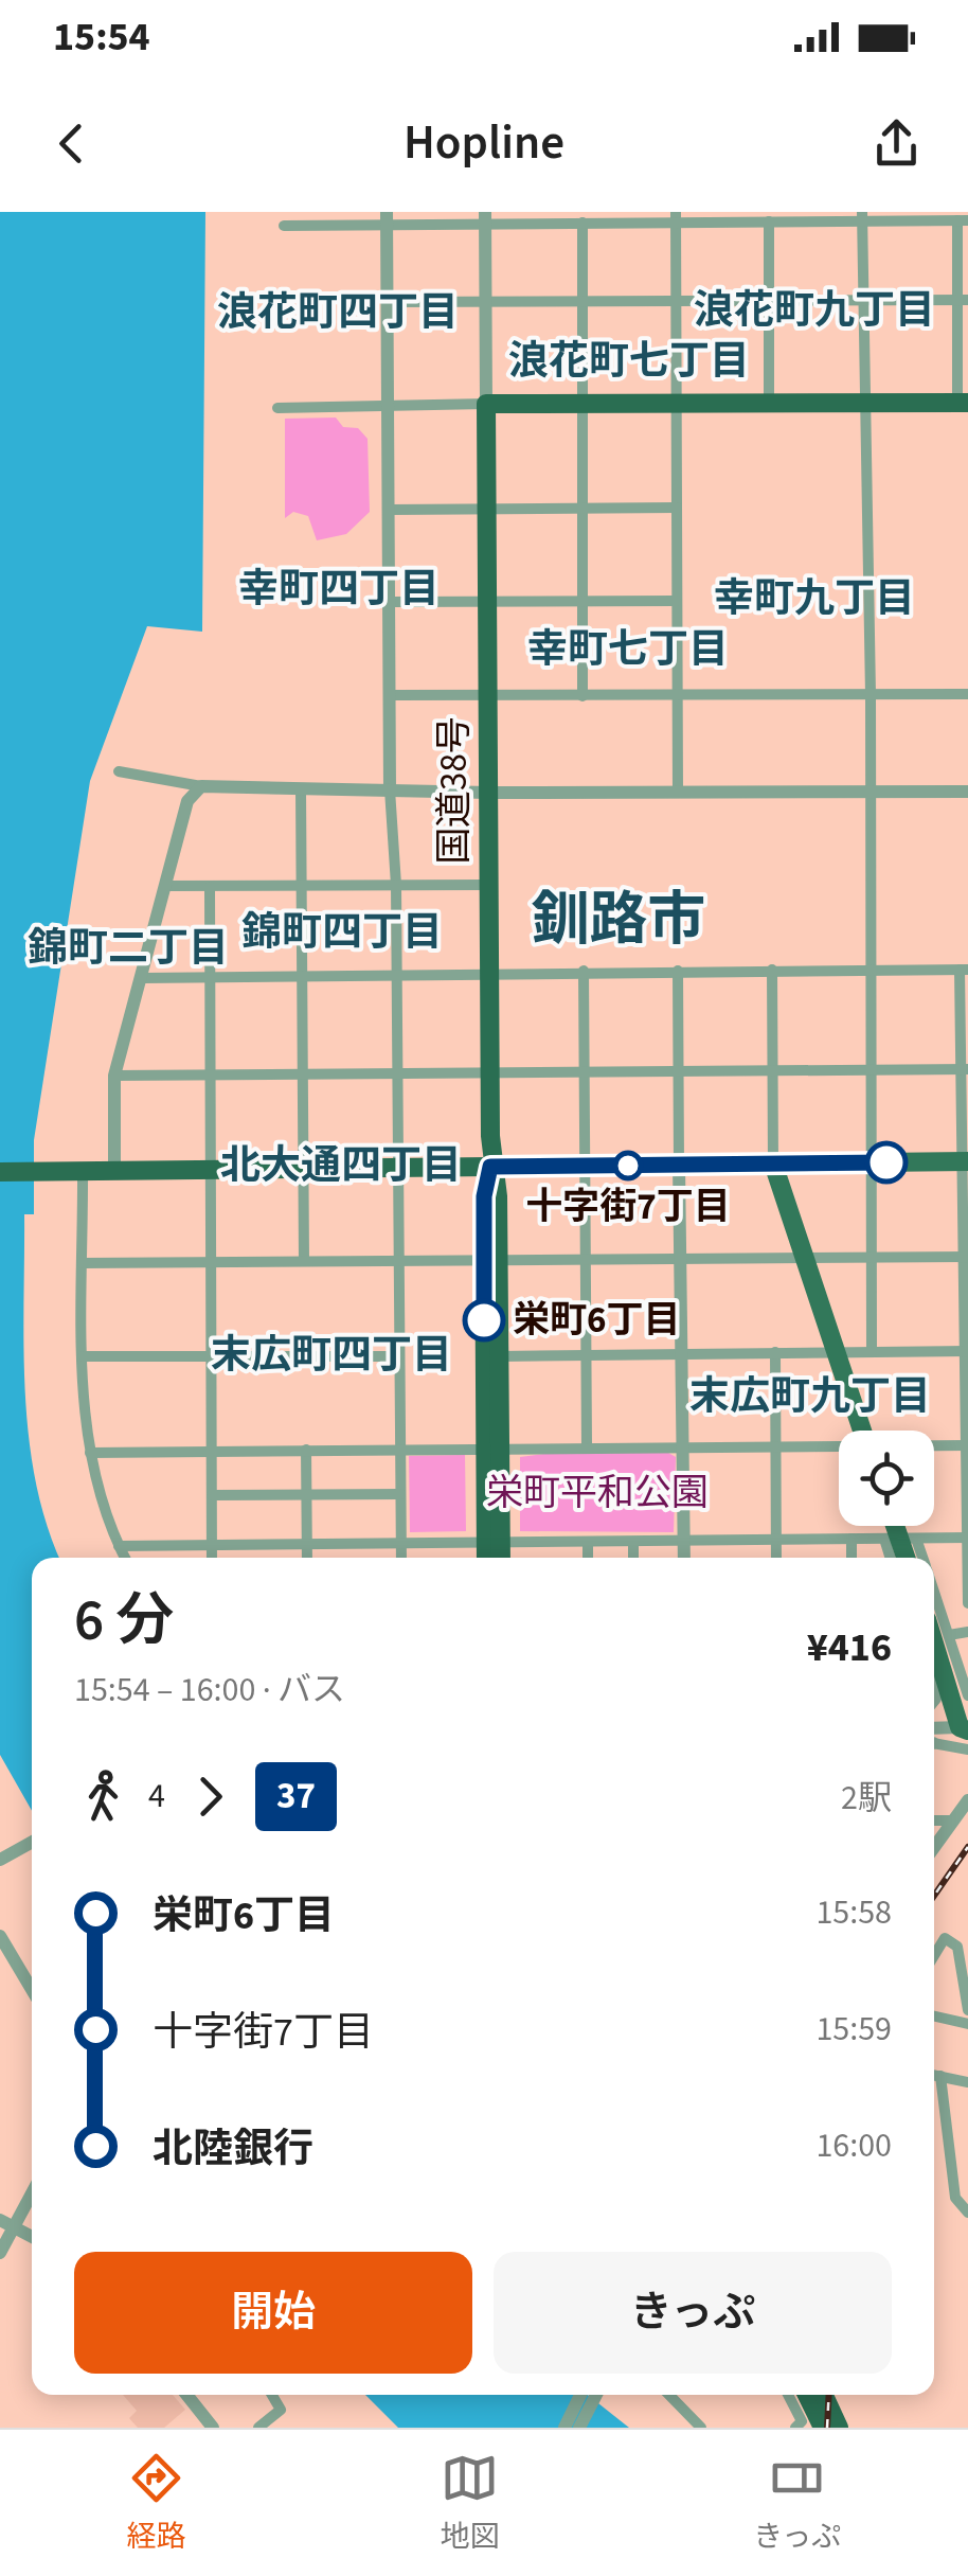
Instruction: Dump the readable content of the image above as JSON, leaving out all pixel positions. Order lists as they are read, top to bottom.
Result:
{
  "streets": {
    "highway": ["国道38号"]
  },
  "districts": [
    "浪花町九丁目",
    "浪花町四丁目",
    "浪花町七丁目",
    "幸町四丁目",
    "幸町九丁目",
    "幸町七丁目",
    "釧路市",
    "錦町四丁目",
    "錦町二丁目",
    "北大通四丁目",
    "末広町四丁目",
    "末広町九丁目"
  ],
  "parks": ["栄町平和公園"],
  "places": ["十字街7丁目", "栄町6丁目"],
  "lines": ["bus line 37"],
  "page": {
    "status": "15:54",
    "header": "Hopline",
    "heading": ["6 分", "15:54 – 16:00 · バス", "¥416"],
    "legs": ["4", "37", "2駅"],
    "list": [
      {
        "name": "栄町6丁目",
        "value": "15:58"
      },
      {
        "name": "十字街7丁目",
        "value": "15:59"
      },
      {
        "name": "北陸銀行",
        "value": "16:00"
      }
    ],
    "buttons": ["開始", "きっぷ"],
    "tabs": ["経路", "地図", "きっぷ"]
  }
}
